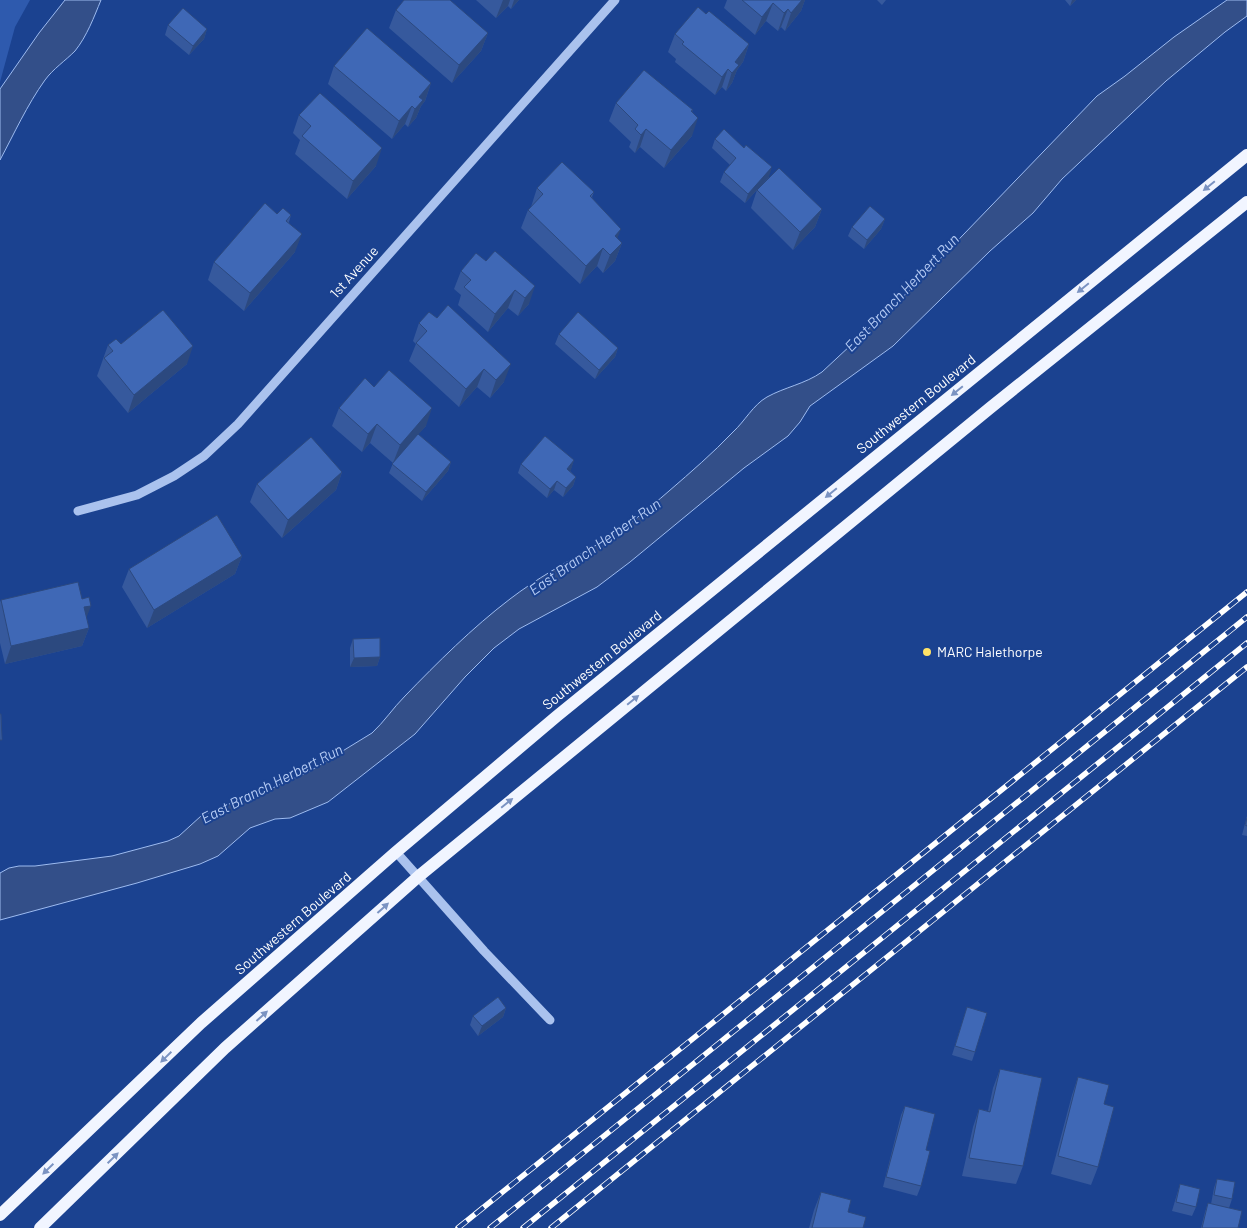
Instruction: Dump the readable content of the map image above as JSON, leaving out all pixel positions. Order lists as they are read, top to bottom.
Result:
{
  "streets": {
    "main road": ["Southwestern Boulevard"],
    "street": ["1st Avenue"]
  },
  "water": ["East Branch Herbert Run"],
  "places": ["MARC Halethorpe"]
}
